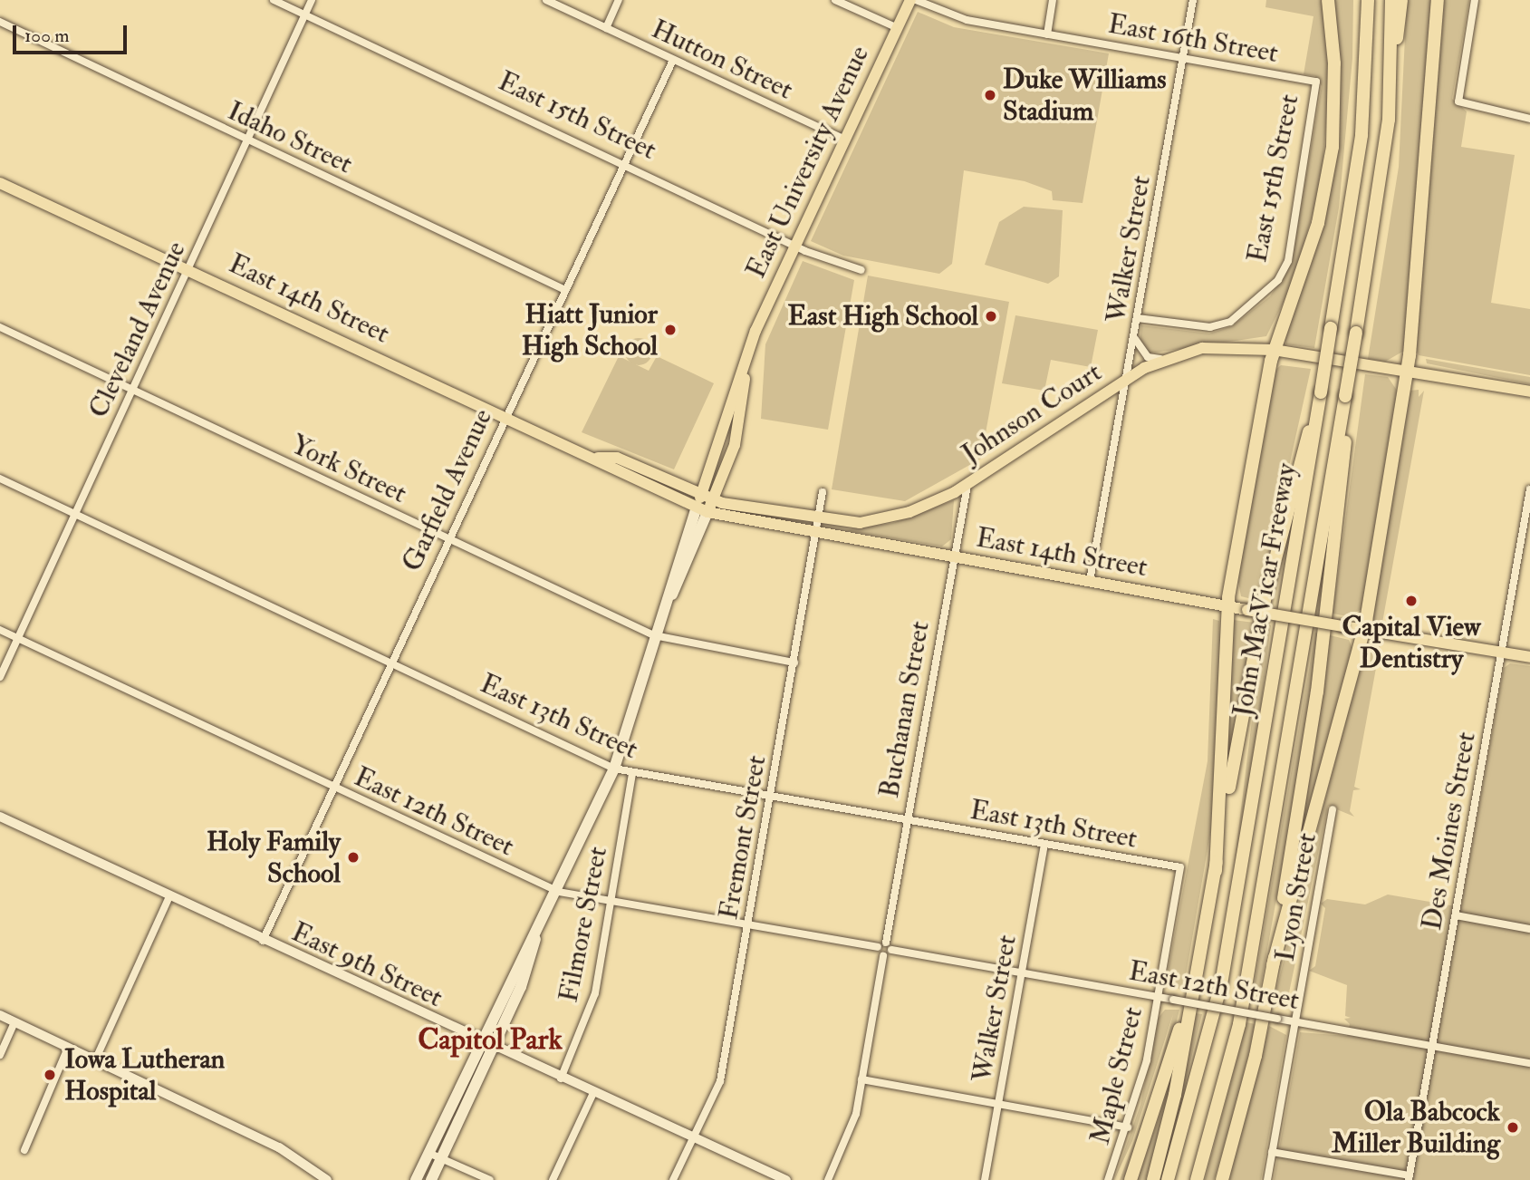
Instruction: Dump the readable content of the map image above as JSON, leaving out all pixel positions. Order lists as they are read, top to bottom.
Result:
{
  "streets": {
    "highway": ["John MacVicar Freeway"],
    "main road": ["East University Avenue", "East 14th Street", "Johnson Court"],
    "street": [
      "East 16th Street",
      "Hutton Street",
      "East 15th Street",
      "Idaho Street",
      "Walker Street",
      "Cleveland Avenue",
      "York Street",
      "Garfield Avenue",
      "Buchanan Street",
      "East 13th Street",
      "East 12th Street",
      "Des Moines Street",
      "Fremont Street",
      "Lyon Street",
      "Filmore Street",
      "East 9th Street",
      "Maple Street"
    ]
  },
  "crossings": [
    ["East 16th Street", "East 15th Street"],
    ["East 16th Street", "Walker Street"],
    ["Hutton Street", "East University Avenue"],
    ["Hutton Street", "Garfield Avenue"],
    ["East 15th Street", "East University Avenue"],
    ["East 15th Street", "Walker Street"],
    ["East 15th Street", "Cleveland Avenue"],
    ["East 15th Street", "Garfield Avenue"],
    ["Idaho Street", "Cleveland Avenue"],
    ["Idaho Street", "Garfield Avenue"],
    ["East University Avenue", "East 14th Street"],
    ["East University Avenue", "York Street"],
    ["East University Avenue", "East 13th Street"],
    ["East University Avenue", "East 12th Street"],
    ["East University Avenue", "East 9th Street"],
    ["Walker Street", "East 14th Street"],
    ["Walker Street", "Johnson Court"],
    ["Walker Street", "East 13th Street"],
    ["Walker Street", "East 12th Street"],
    ["East 14th Street", "Cleveland Avenue"],
    ["East 14th Street", "Johnson Court"],
    ["East 14th Street", "Garfield Avenue"],
    ["East 14th Street", "Buchanan Street"],
    ["East 14th Street", "Des Moines Street"],
    ["East 14th Street", "Fremont Street"],
    ["Cleveland Avenue", "York Street"],
    ["Cleveland Avenue", "East 13th Street"],
    ["Cleveland Avenue", "East 12th Street"],
    ["Johnson Court", "Buchanan Street"],
    ["Johnson Court", "Fremont Street"],
    ["York Street", "Garfield Avenue"],
    ["York Street", "Fremont Street"],
    ["Garfield Avenue", "East 13th Street"],
    ["Garfield Avenue", "East 12th Street"],
    ["Garfield Avenue", "East 9th Street"],
    ["Buchanan Street", "East 13th Street"],
    ["East 13th Street", "Fremont Street"],
    ["East 13th Street", "Filmore Street"],
    ["East 13th Street", "Maple Street"],
    ["East 12th Street", "Des Moines Street"],
    ["East 12th Street", "Fremont Street"],
    ["East 12th Street", "Lyon Street"],
    ["East 12th Street", "Filmore Street"],
    ["East 12th Street", "Maple Street"],
    ["Fremont Street", "East 9th Street"],
    ["Filmore Street", "East 9th Street"]
  ],
  "districts": ["Capitol Park"],
  "places": [
    "Duke Williams Stadium",
    "East High School",
    "Hiatt Junior High School",
    "Capital View Dentistry",
    "Holy Family School",
    "Iowa Lutheran Hospital",
    "Ola Babcock Miller Building"
  ],
  "scale_bar": "100 m"
}
